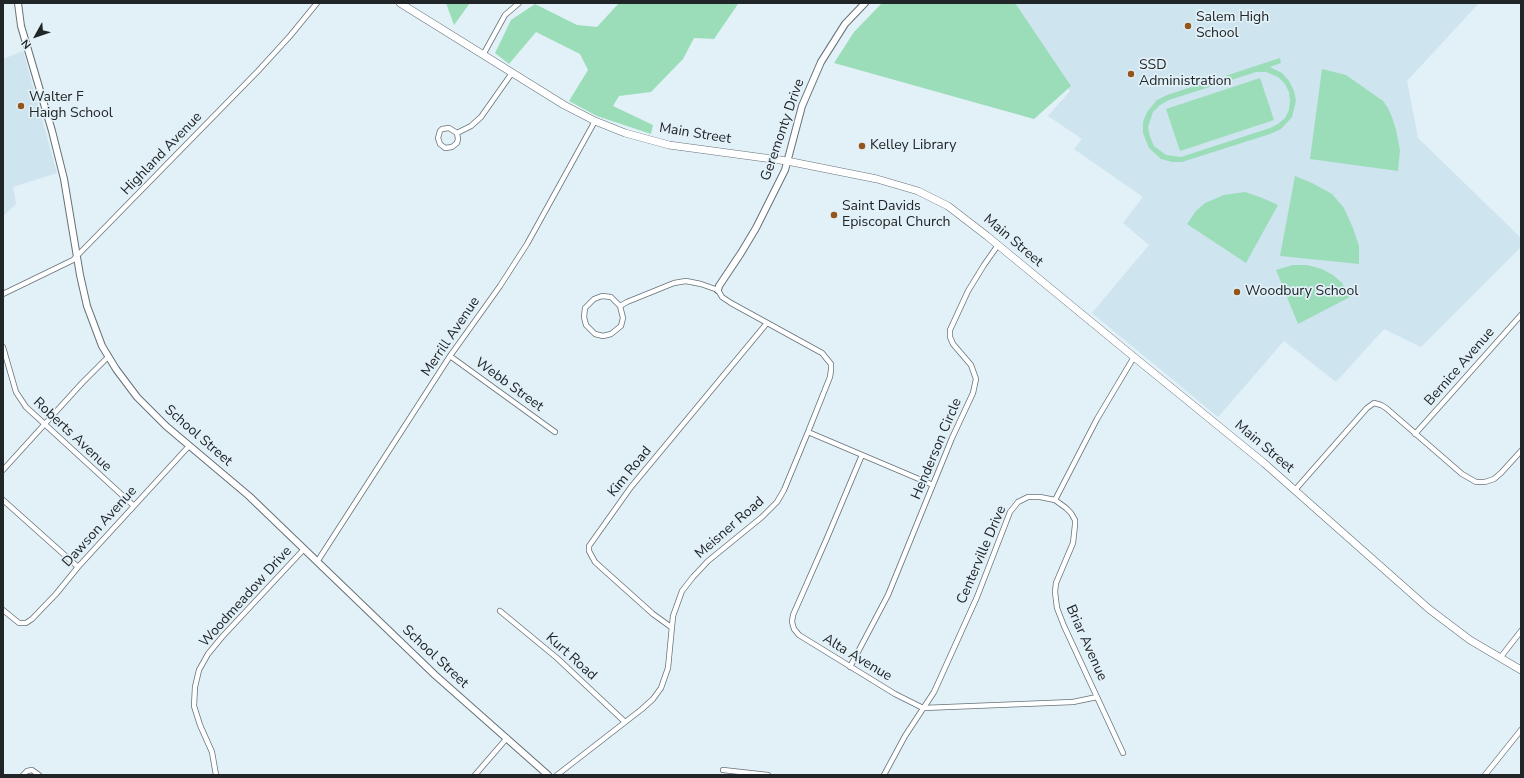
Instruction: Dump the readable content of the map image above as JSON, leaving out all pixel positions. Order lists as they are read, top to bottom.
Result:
{
  "streets": {
    "main road": ["Main Street"],
    "street": [
      "Geremonty Drive",
      "Highland Avenue",
      "Merrill Avenue",
      "Bernice Avenue",
      "Webb Street",
      "Roberts Avenue",
      "School Street",
      "Henderson Circle",
      "Kim Road",
      "Dawson Avenue",
      "Meisner Road",
      "Centerville Drive",
      "Woodmeadow Drive",
      "Briar Avenue",
      "Kurt Road",
      "Alta Avenue"
    ]
  },
  "crossings": [
    ["Geremonty Drive", "Main Street"],
    ["Geremonty Drive", "Meisner Road"],
    ["Main Street", "Merrill Avenue"],
    ["Main Street", "Henderson Circle"],
    ["Highland Avenue", "School Street"],
    ["Merrill Avenue", "Webb Street"],
    ["Merrill Avenue", "School Street"],
    ["Roberts Avenue", "Dawson Avenue"],
    ["School Street", "Dawson Avenue"],
    ["School Street", "Woodmeadow Drive"],
    ["Henderson Circle", "Alta Avenue"],
    ["Kim Road", "Meisner Road"],
    ["Meisner Road", "Kurt Road"],
    ["Centerville Drive", "Briar Avenue"],
    ["Centerville Drive", "Alta Avenue"],
    ["Briar Avenue", "Alta Avenue"]
  ],
  "places": [
    "Salem High School",
    "SSD Administration",
    "Walter F Haigh School",
    "Kelley Library",
    "Saint Davids Episcopal Church",
    "Woodbury School"
  ],
  "north": "bottom left"
}
